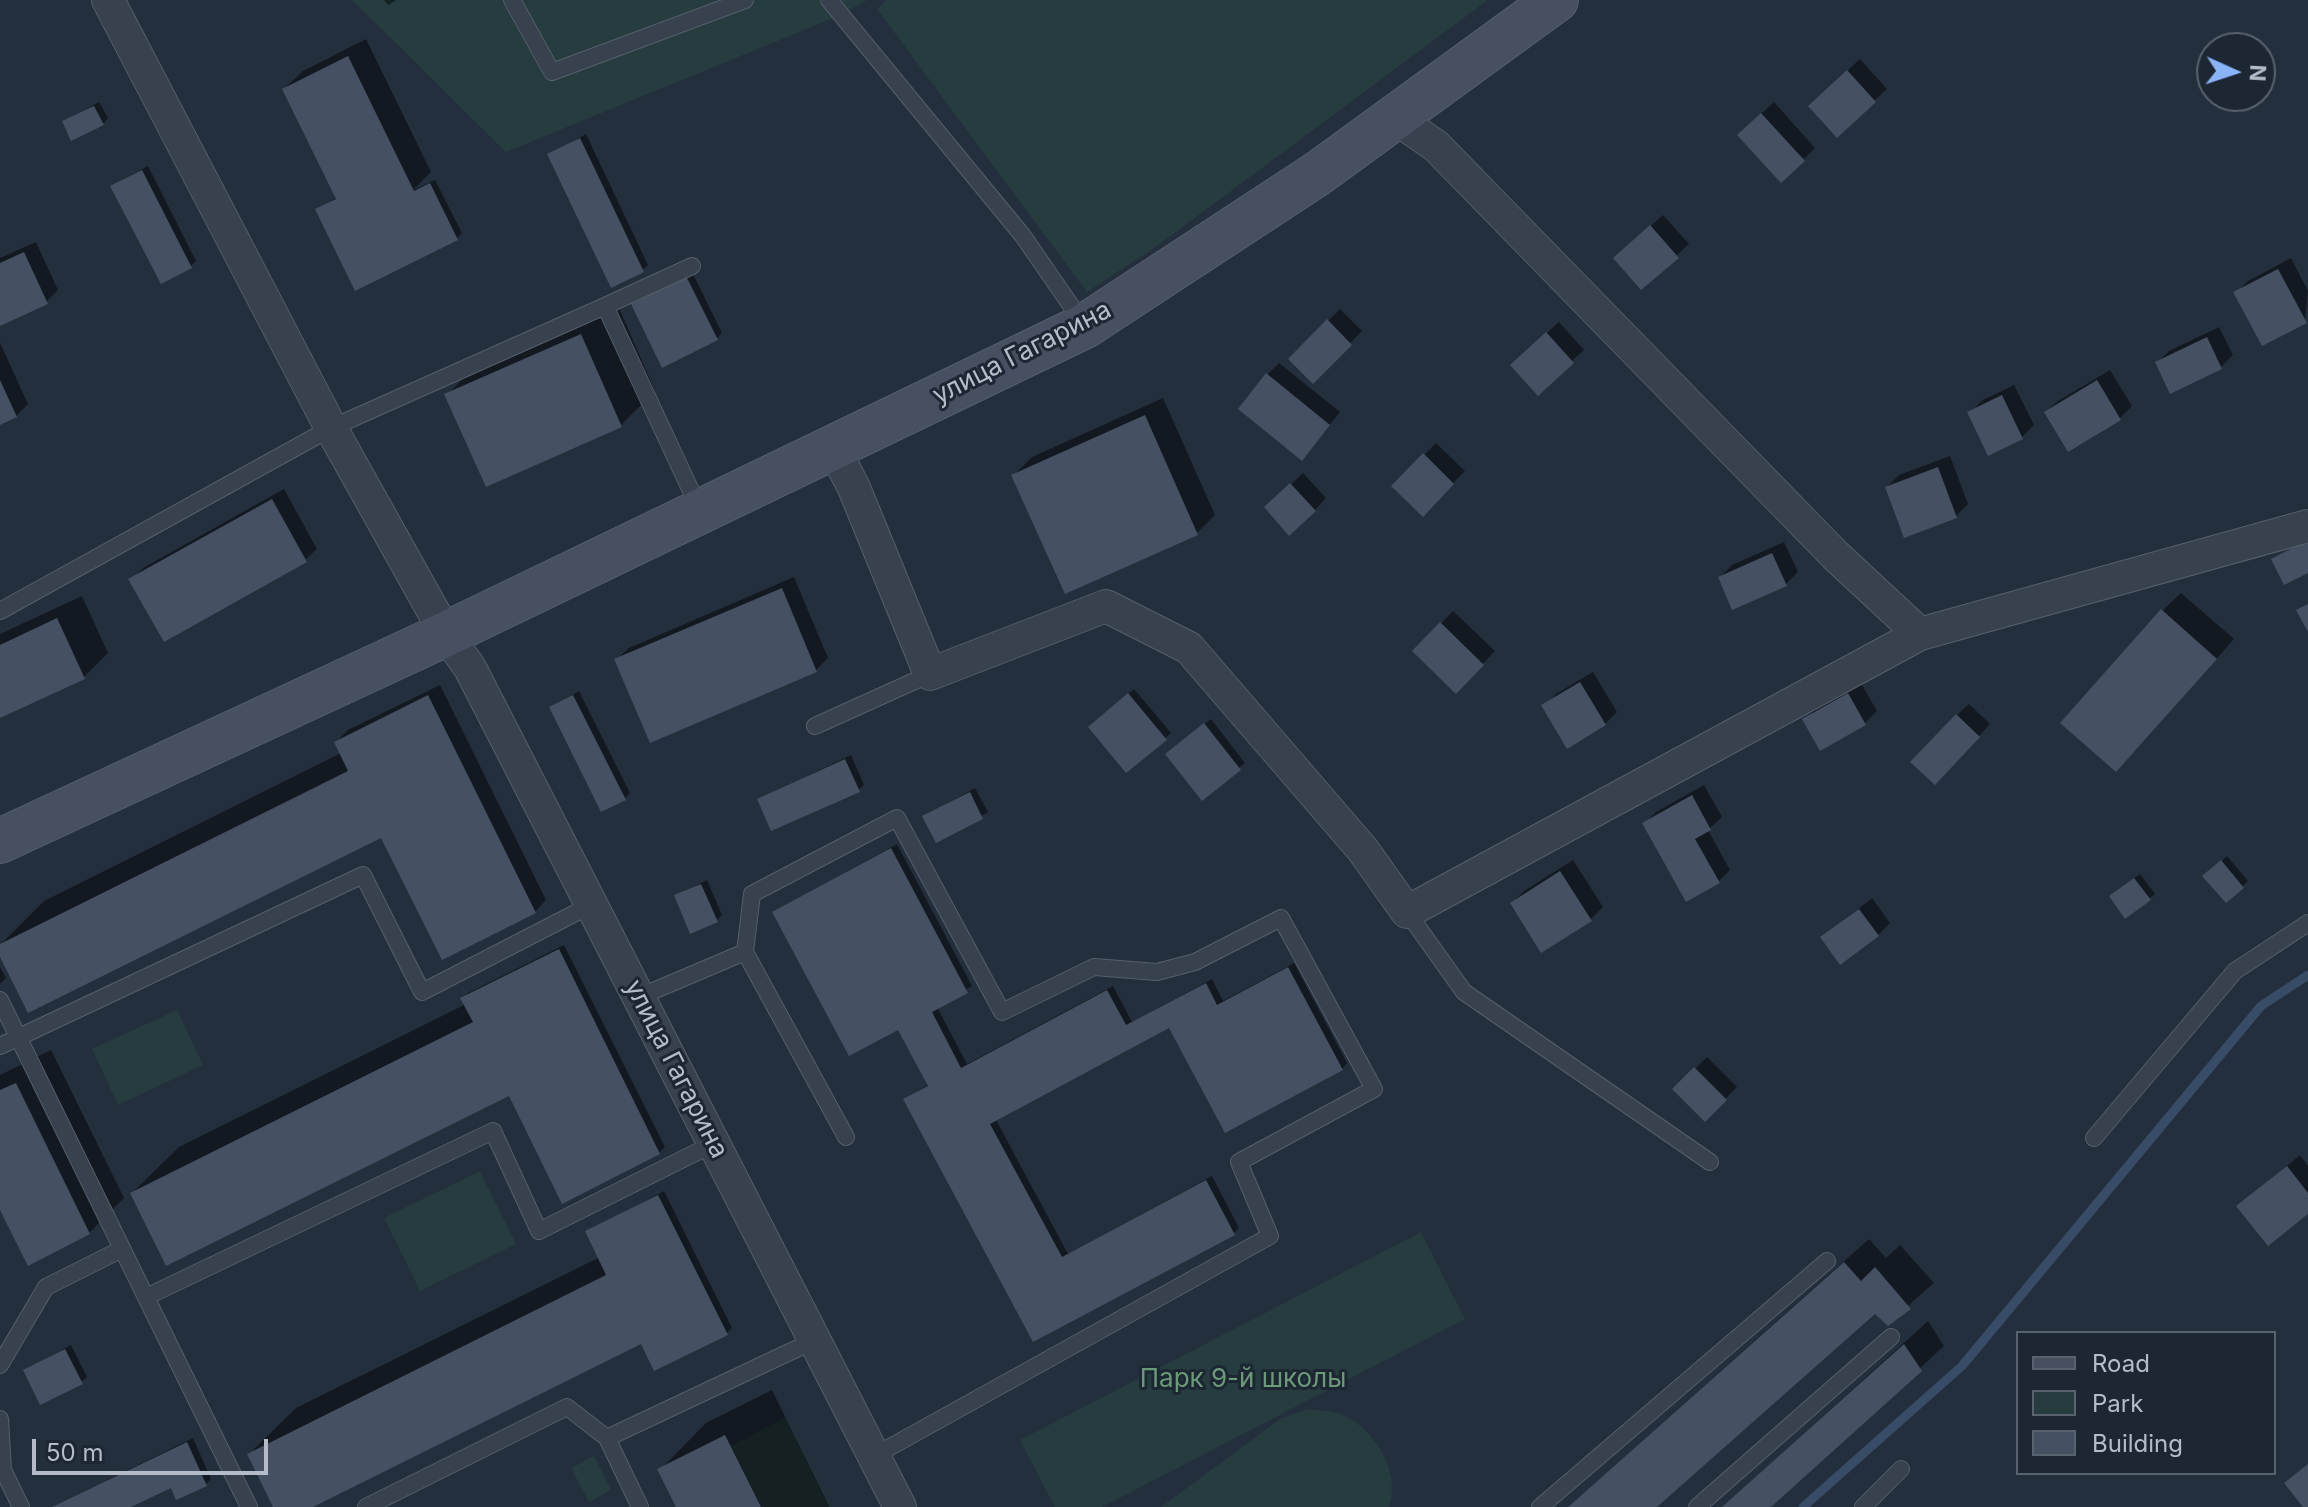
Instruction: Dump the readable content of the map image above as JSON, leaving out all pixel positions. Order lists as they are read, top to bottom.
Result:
{
  "streets": {
    "main road": ["улица Гагарина"]
  },
  "parks": ["Парк 9-й школы"],
  "legend": ["Road", "Park", "Building"],
  "scale_bar": "50 m",
  "north": "right"
}
